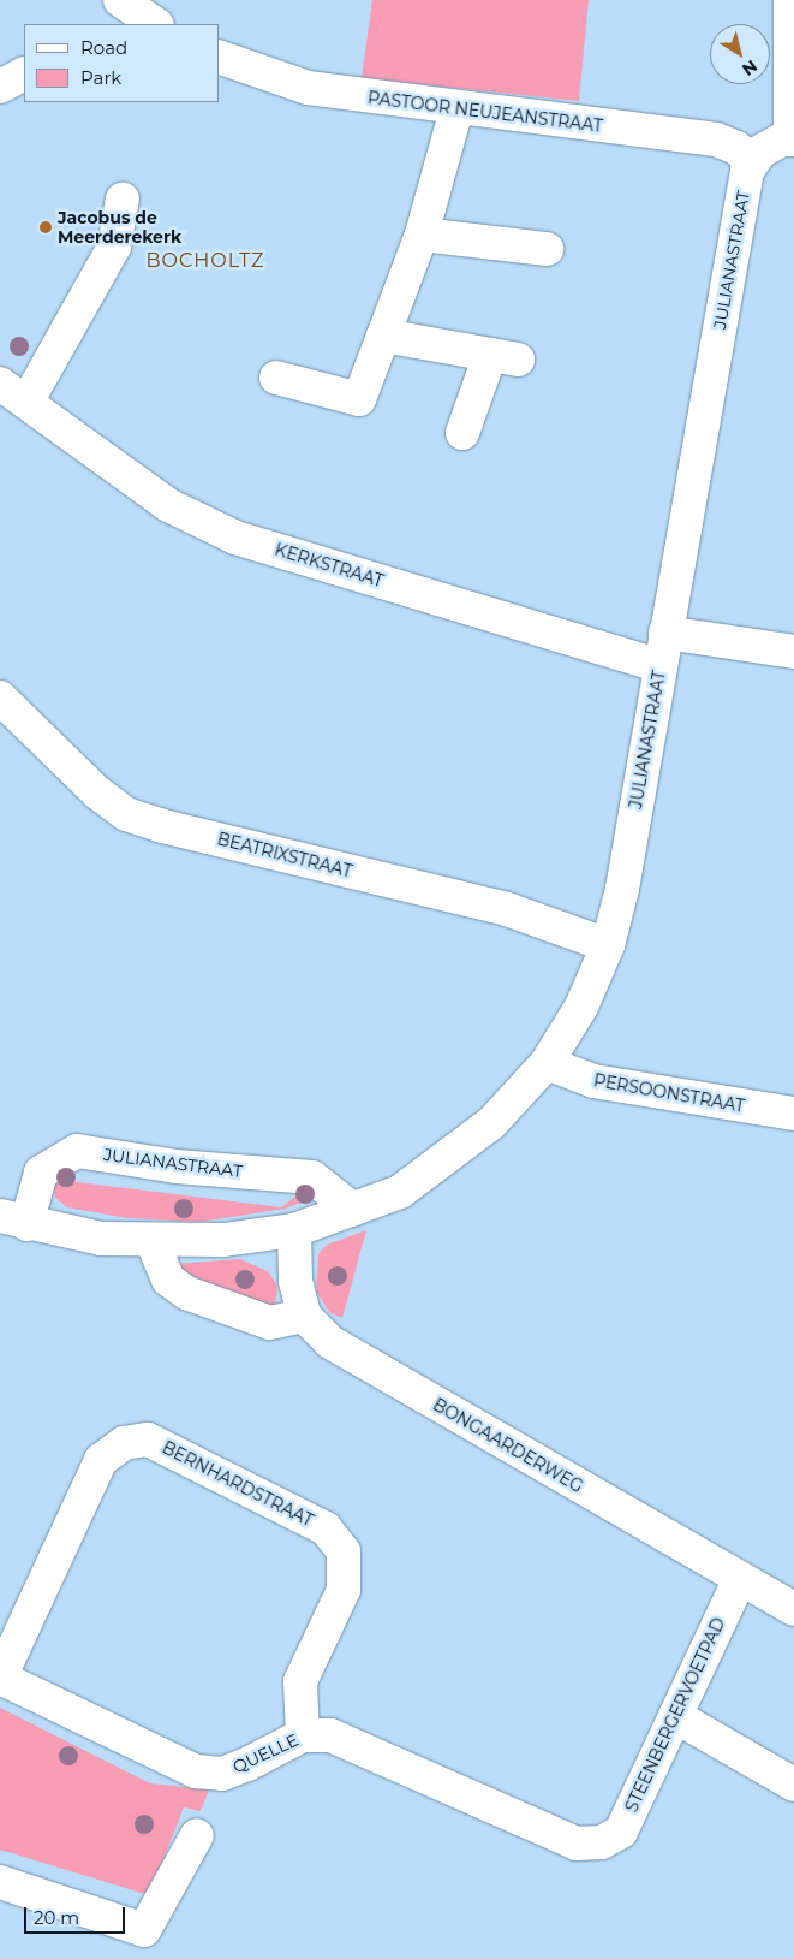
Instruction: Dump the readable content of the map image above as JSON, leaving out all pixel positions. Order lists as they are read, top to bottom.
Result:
{
  "streets": {
    "street": [
      "PASTOOR NEUJEANSTRAAT",
      "JULIANASTRAAT",
      "KERKSTRAAT",
      "BEATRIXSTRAAT",
      "PERSOONSTRAAT",
      "BONGAARDERWEG",
      "BERNHARDSTRAAT",
      "STEENBERGERVOETPAD",
      "QUELLE"
    ]
  },
  "crossings": [
    ["PASTOOR NEUJEANSTRAAT", "JULIANASTRAAT"],
    ["JULIANASTRAAT", "KERKSTRAAT"],
    ["JULIANASTRAAT", "BEATRIXSTRAAT"],
    ["JULIANASTRAAT", "PERSOONSTRAAT"],
    ["BONGAARDERWEG", "STEENBERGERVOETPAD"],
    ["BERNHARDSTRAAT", "QUELLE"],
    ["STEENBERGERVOETPAD", "QUELLE"]
  ],
  "districts": ["BOCHOLTZ"],
  "places": ["Jacobus de Meerderekerk"],
  "legend": ["Road", "Park"],
  "scale_bar": "20 m",
  "north": "bottom right"
}
